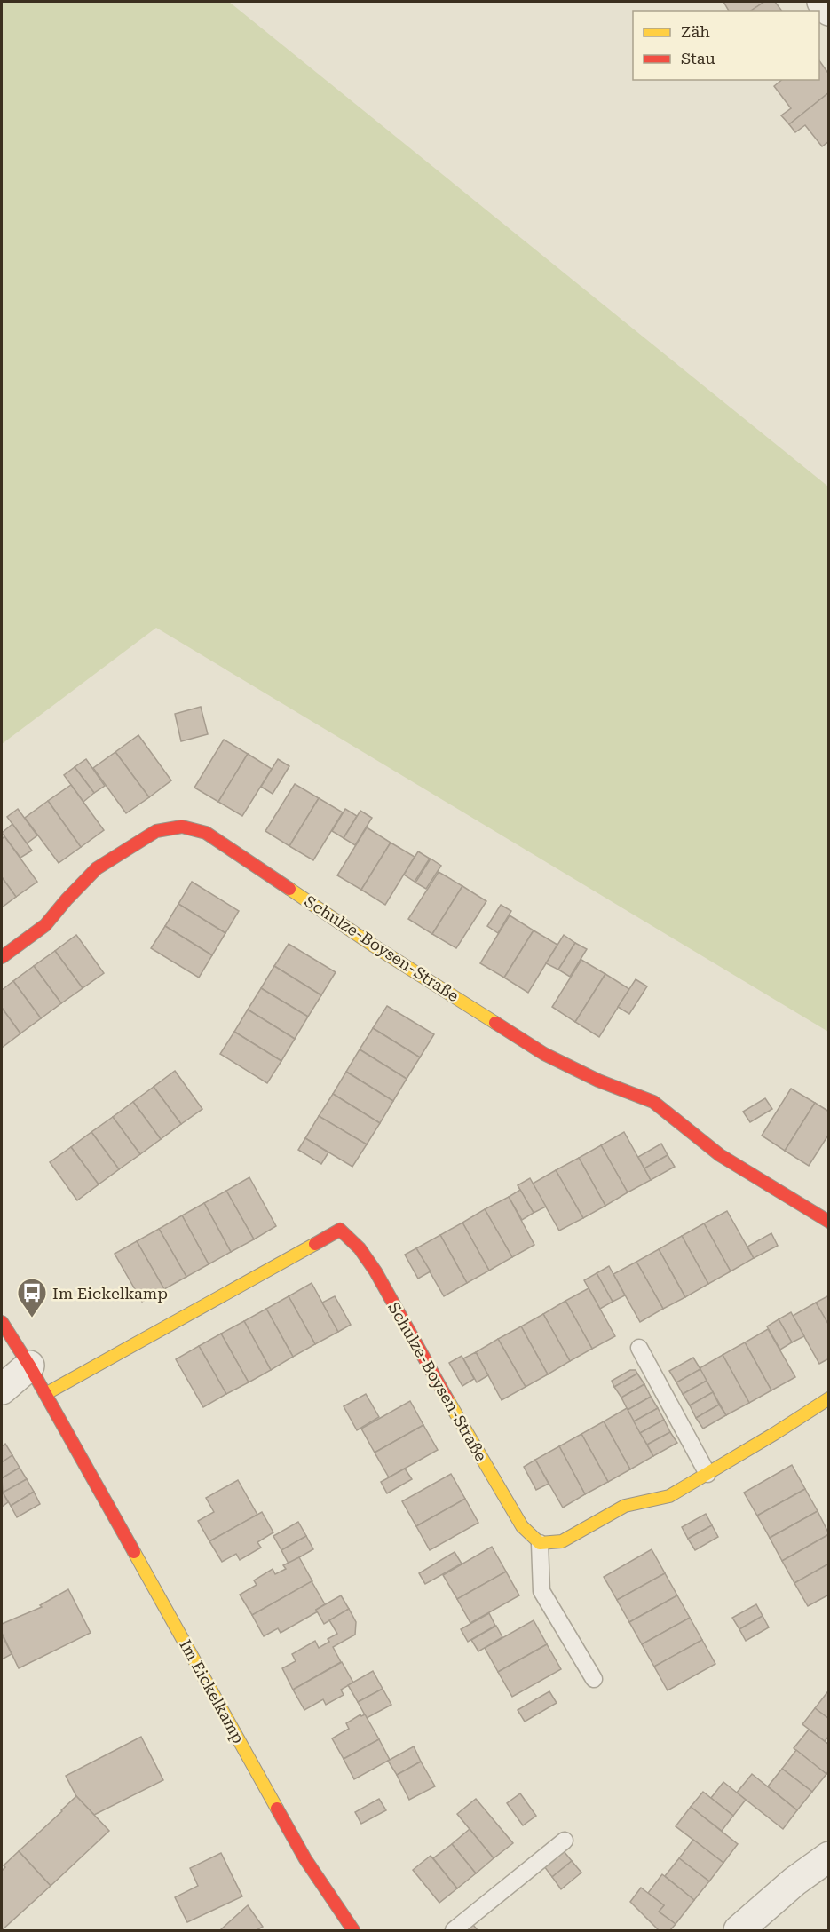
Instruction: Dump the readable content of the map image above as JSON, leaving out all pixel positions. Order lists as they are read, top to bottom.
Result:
{
  "streets": {
    "street": ["Schulze-Boysen-Straße", "Im Eickelkamp"]
  },
  "crossings": [
    ["Schulze-Boysen-Straße", "Im Eickelkamp"]
  ],
  "places": {
    "bus stop": ["Im Eickelkamp"]
  },
  "legend": ["Zäh", "Stau"]
}
